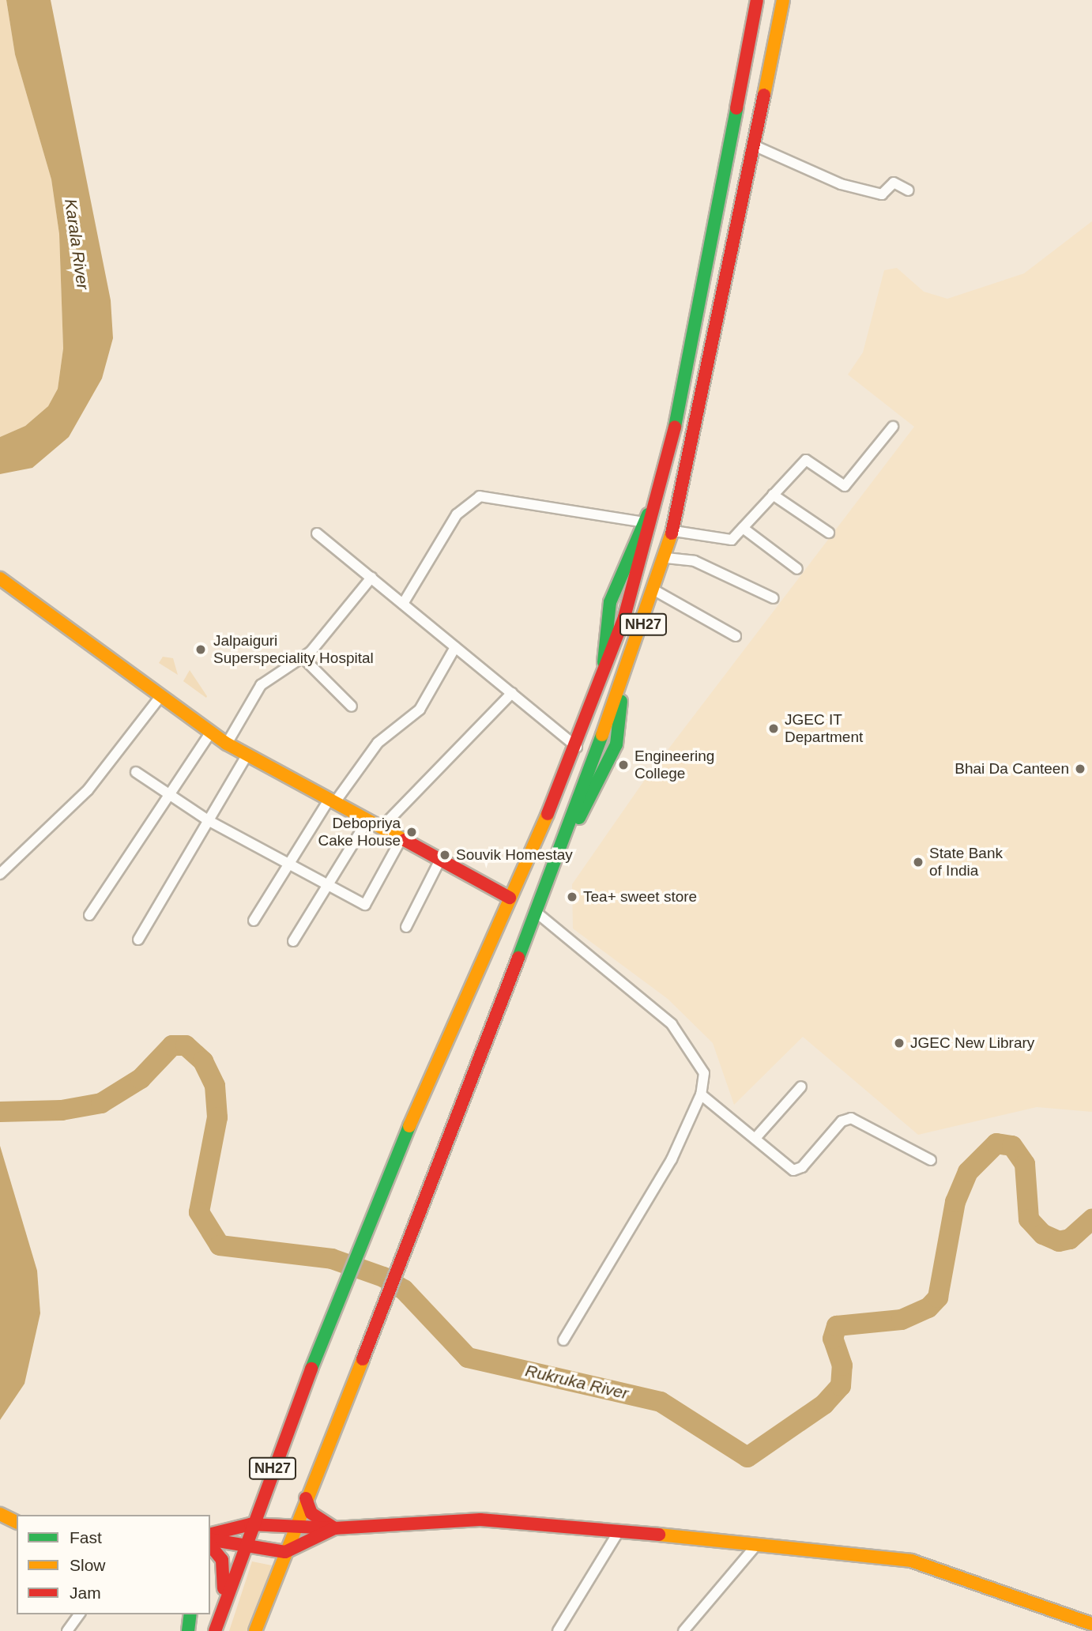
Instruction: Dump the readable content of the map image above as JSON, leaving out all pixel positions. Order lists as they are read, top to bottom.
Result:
{
  "streets": {
    "main road": ["NH27"]
  },
  "water": ["Karala River", "Rukruka River"],
  "places": [
    "Jalpaiguri Superspeciality Hospital",
    "JGEC IT Department",
    "Engineering College",
    "Bhai Da Canteen",
    "Debopriya Cake House",
    "Souvik Homestay",
    "State Bank of India",
    "Tea+ sweet store",
    "JGEC New Library"
  ],
  "legend": ["Fast", "Slow", "Jam"]
}
